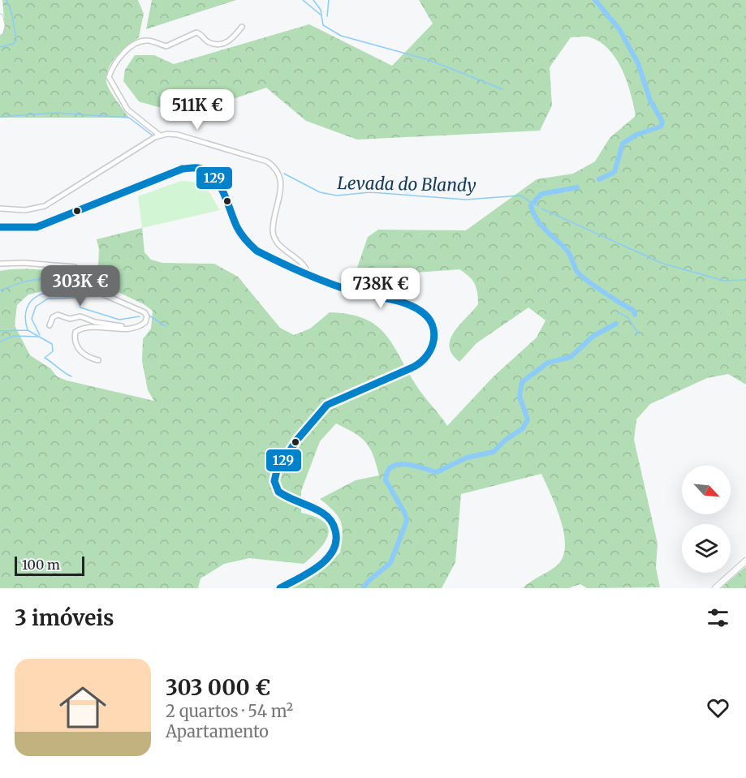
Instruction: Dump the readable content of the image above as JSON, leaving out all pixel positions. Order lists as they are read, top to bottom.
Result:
{
  "water": ["Levada do Blandy"],
  "lines": ["transit line 129"],
  "scale_bar": "100 m",
  "north": "bottom right",
  "page": {
    "price": ["511K €", "303K €", "738K €"],
    "scale": "100 m",
    "heading": "3 imóveis",
    "list": [
      {
        "name": "303 000 €",
        "note": "2 quartos · 54 m² · Apartamento"
      }
    ]
  }
}
